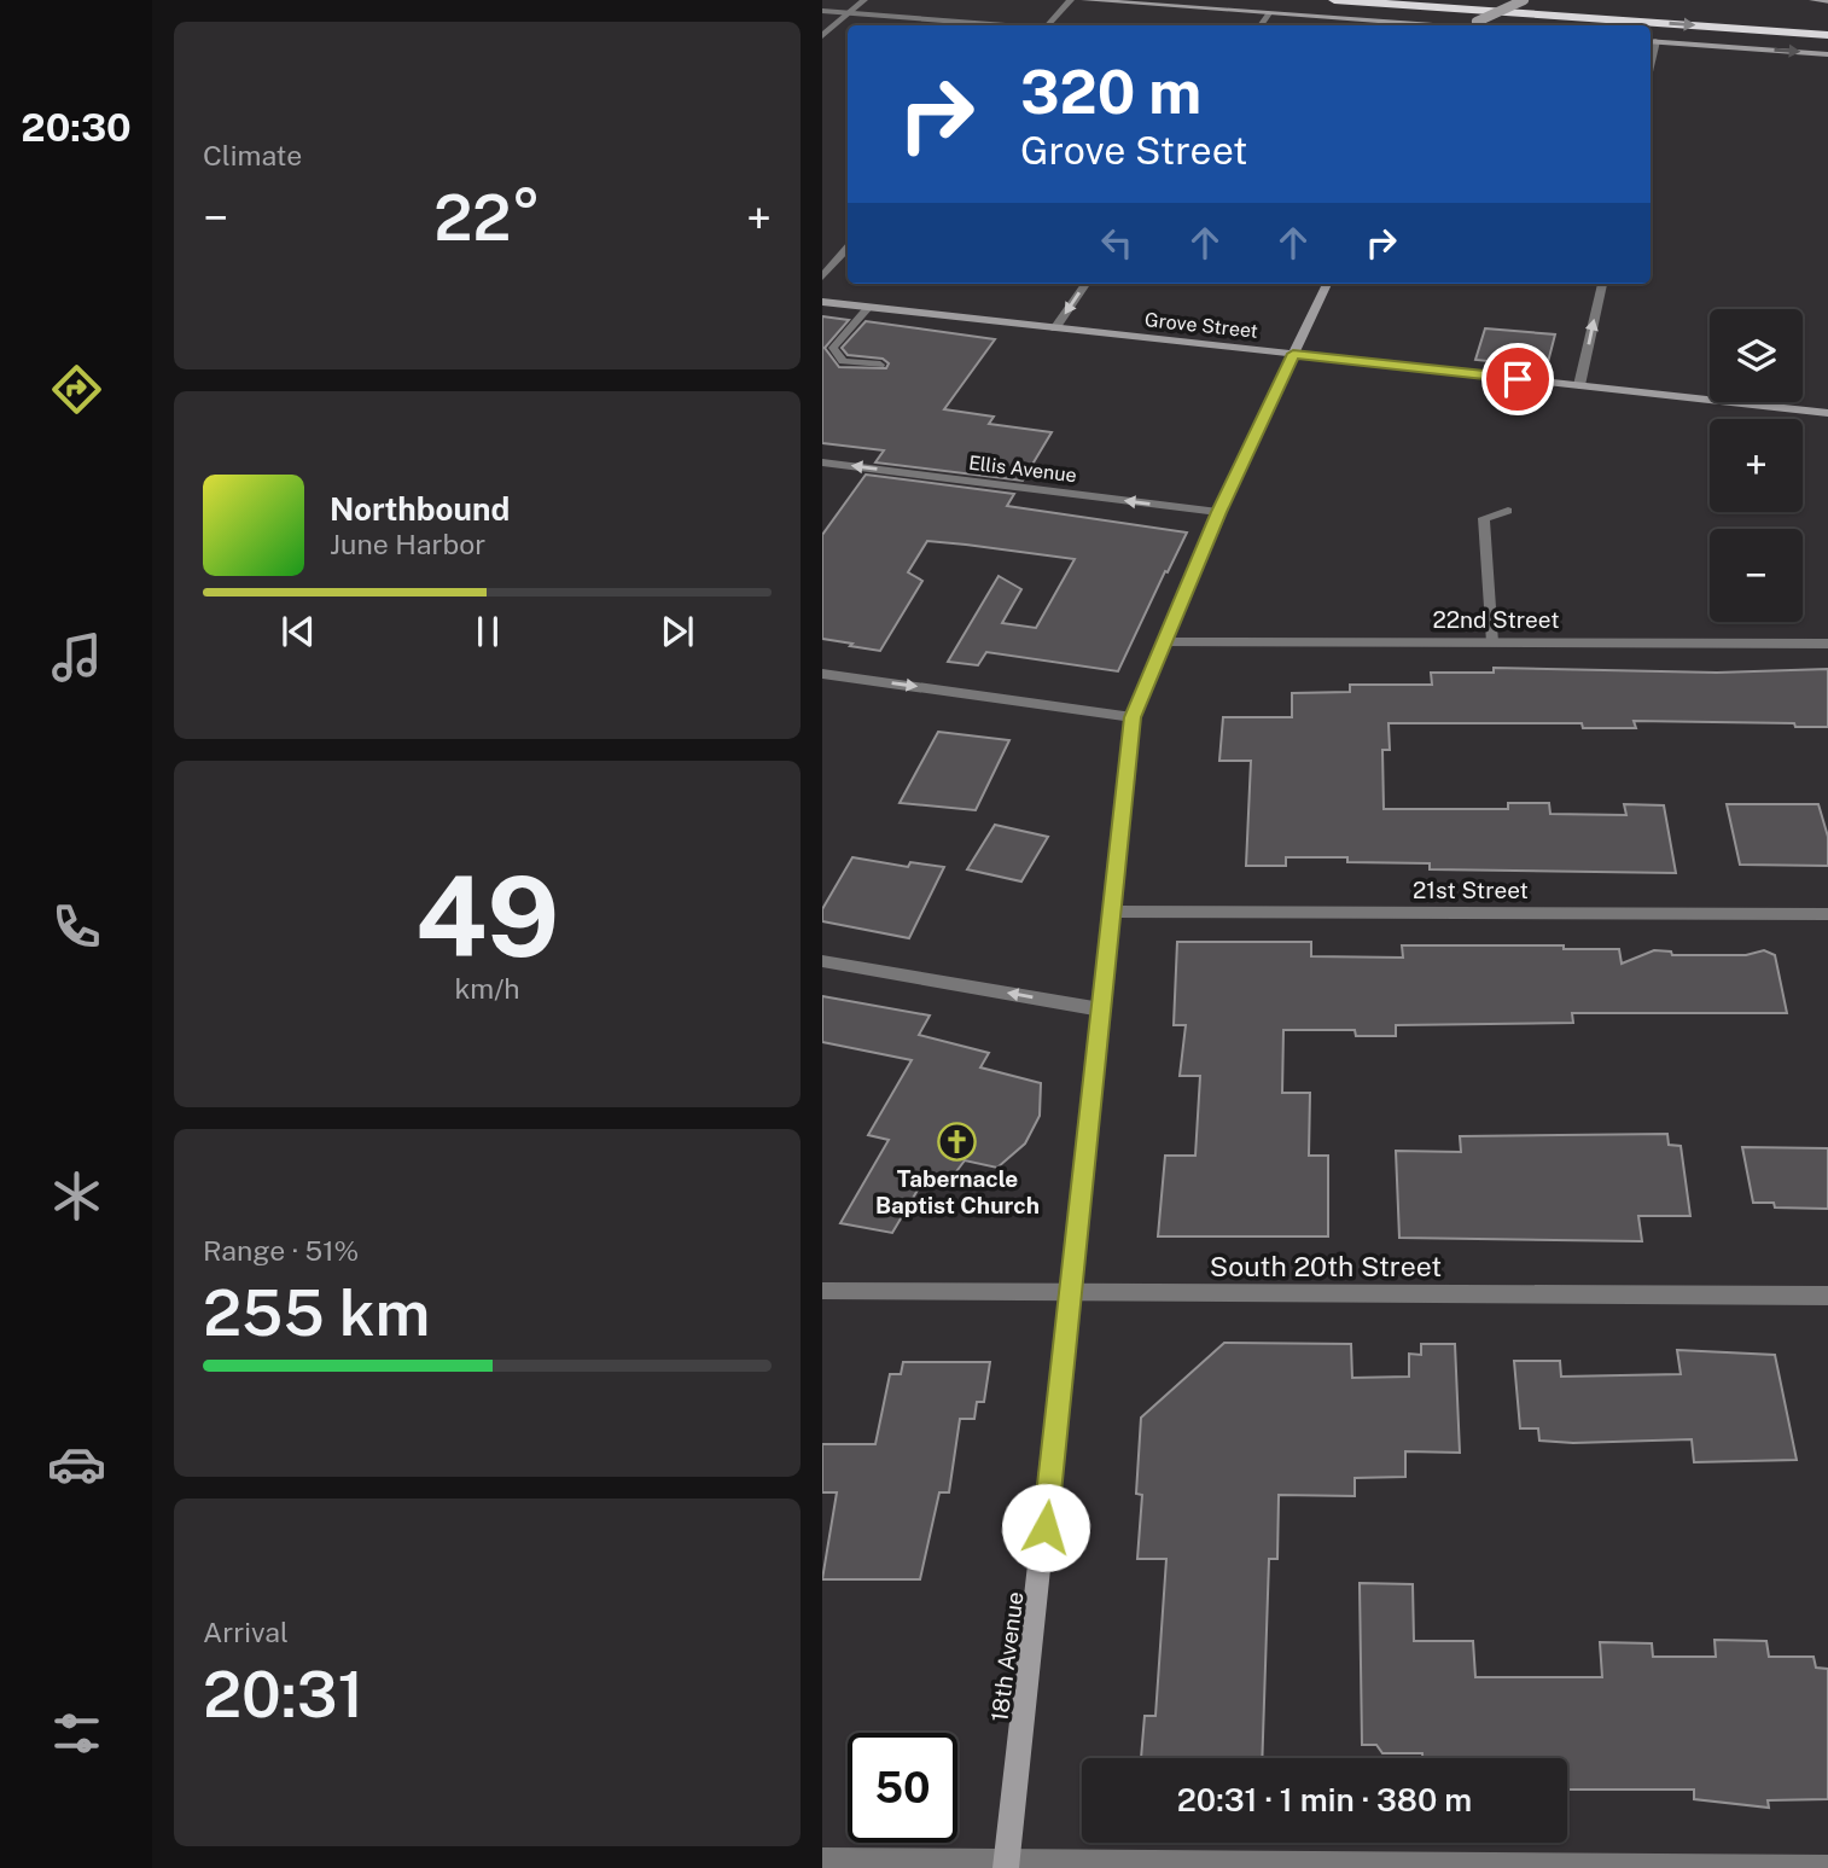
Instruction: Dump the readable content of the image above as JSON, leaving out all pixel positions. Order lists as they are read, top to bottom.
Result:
{
  "streets": {
    "main road": ["Grove Street", "18th Avenue"],
    "street": [
      "Ellis Avenue",
      "22nd Street",
      "21st Street",
      "South 20th Street"
    ]
  },
  "crossings": [
    ["Grove Street", "18th Avenue"],
    ["Ellis Avenue", "18th Avenue"],
    ["22nd Street", "18th Avenue"],
    ["21st Street", "18th Avenue"],
    ["South 20th Street", "18th Avenue"]
  ],
  "one_way": ["Ellis Avenue"],
  "places": {
    "church": ["Tabernacle Baptist Church"]
  },
  "page": {
    "tabs": "20:30",
    "tile": [
      "Climate",
      ["49", "km/h"],
      ["Range · 51%", "255 km"],
      ["Arrival", "20:31"]
    ],
    "turn": ["320 m", "Grove Street"],
    "heat": ["−", "22°", "+"],
    "map_buttons": ["+", "−"],
    "song": ["Northbound", "June Harbor"],
    "limit": "50",
    "trip": "20:31 · 1 min · 380 m"
  }
}
